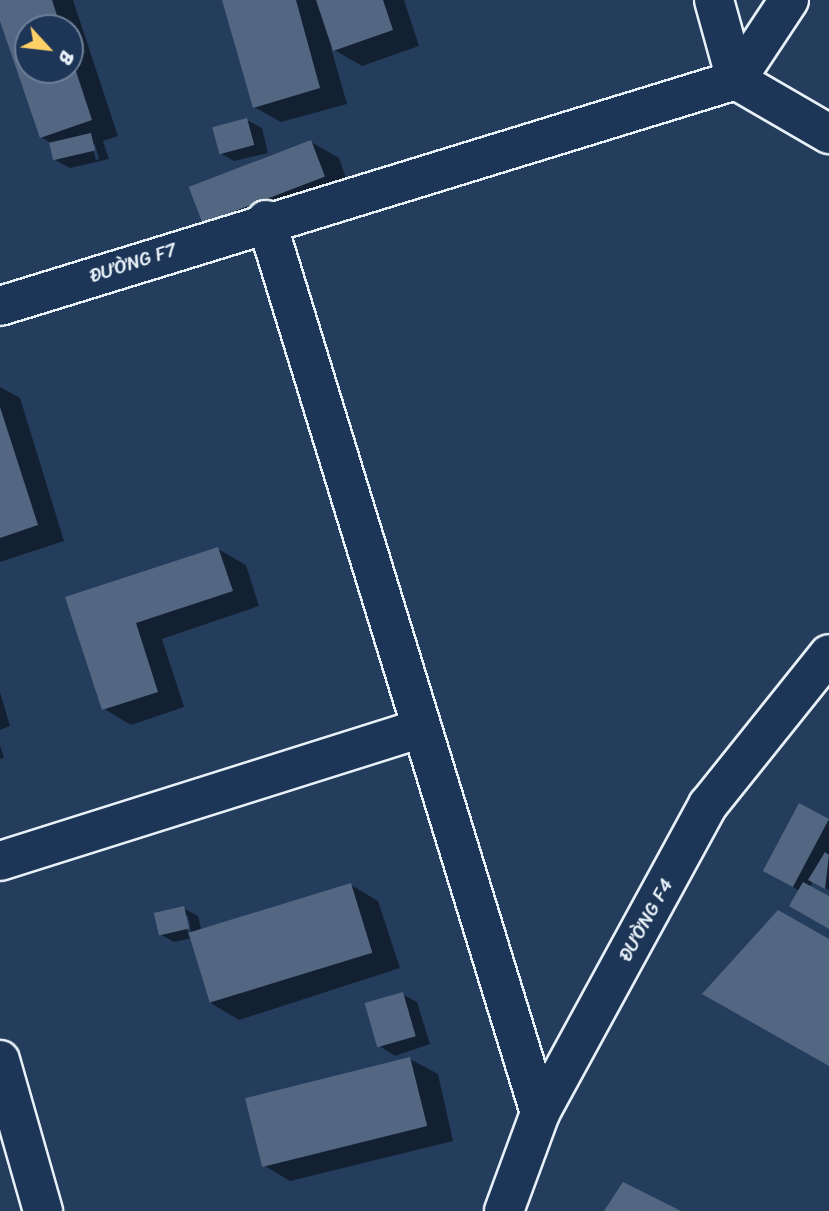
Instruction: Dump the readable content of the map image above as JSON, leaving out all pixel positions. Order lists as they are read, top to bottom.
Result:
{
  "streets": {
    "street": ["ĐƯỜNG F7", "ĐƯỜNG F4"]
  },
  "north": "bottom right"
}
